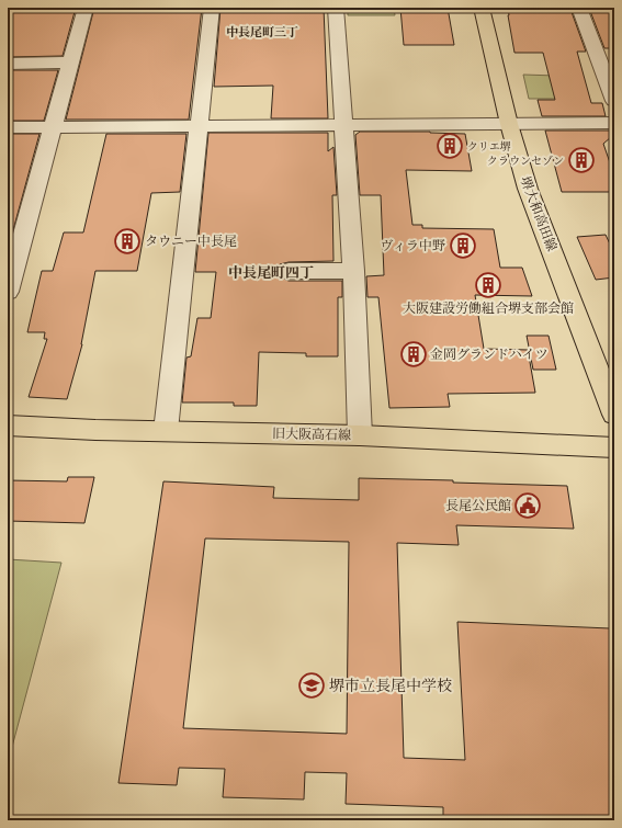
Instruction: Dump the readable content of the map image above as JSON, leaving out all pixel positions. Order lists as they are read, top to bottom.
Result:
{
  "streets": {
    "main road": ["堺大和高田線", "旧大阪高石線"]
  },
  "districts": ["中長尾町三丁", "中長尾町四丁"],
  "places": {
    "building": [
      "クリエ堺",
      "クラウンセゾン",
      "タウニー中長尾",
      "ヴィラ中野",
      "大阪建設労働組合堺支部会館",
      "金岡グランドハイツ"
    ],
    "public building": ["長尾公民館"],
    "school or university": ["堺市立長尾中学校"]
  }
}
